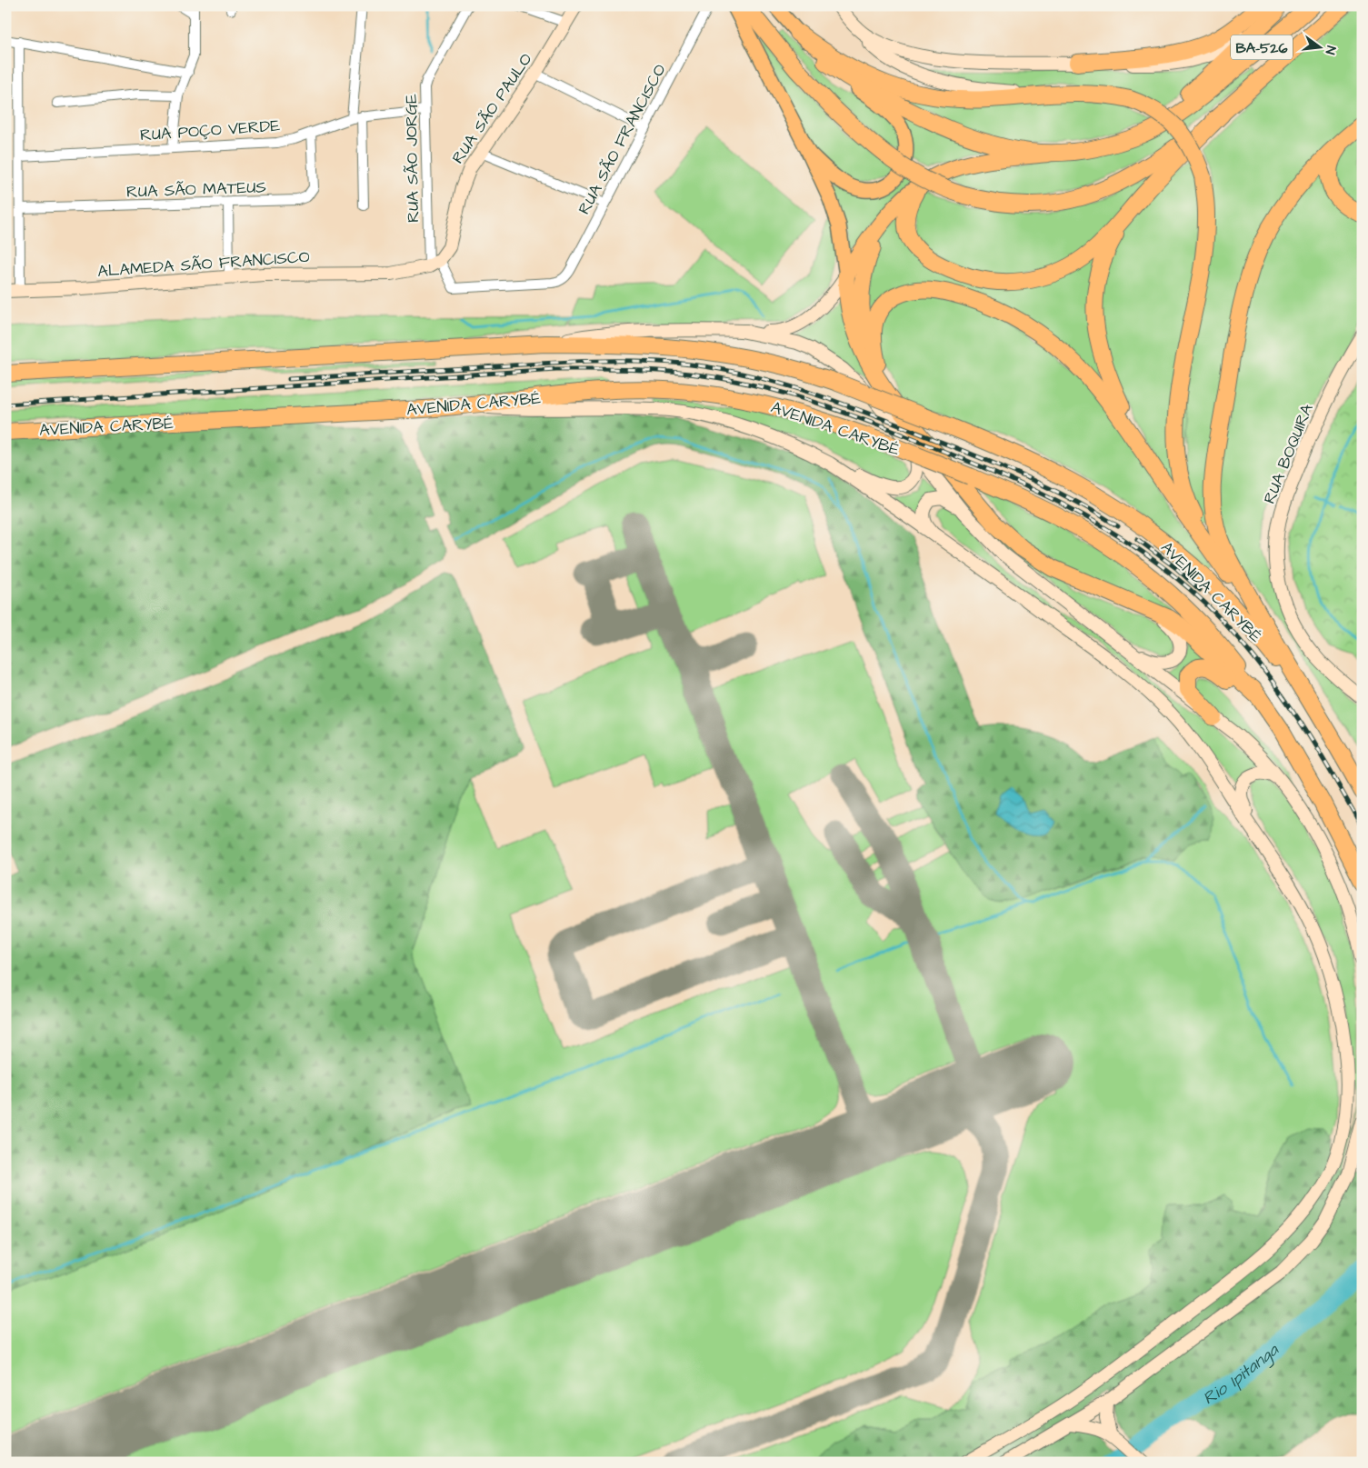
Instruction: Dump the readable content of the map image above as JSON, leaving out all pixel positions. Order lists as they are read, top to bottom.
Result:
{
  "streets": {
    "highway": ["BA-526", "AVENIDA CARYBÉ"],
    "main road": ["RUA SÃO PAULO", "ALAMEDA SÃO FRANCISCO", "RUA BOQUIRA"],
    "street": [
      "RUA POÇO VERDE",
      "RUA SÃO FRANCISCO",
      "RUA SÃO JORGE",
      "RUA SÃO MATEUS"
    ]
  },
  "crossings": [
    ["RUA SÃO PAULO", "RUA SÃO FRANCISCO"],
    ["RUA SÃO PAULO", "RUA SÃO JORGE"],
    ["RUA SÃO PAULO", "ALAMEDA SÃO FRANCISCO"],
    ["RUA POÇO VERDE", "RUA SÃO JORGE"],
    ["RUA POÇO VERDE", "RUA SÃO MATEUS"],
    ["RUA SÃO FRANCISCO", "RUA SÃO JORGE"],
    ["RUA SÃO FRANCISCO", "ALAMEDA SÃO FRANCISCO"],
    ["RUA SÃO JORGE", "ALAMEDA SÃO FRANCISCO"]
  ],
  "water": ["Rio Ipitanga"],
  "north": "right"
}
